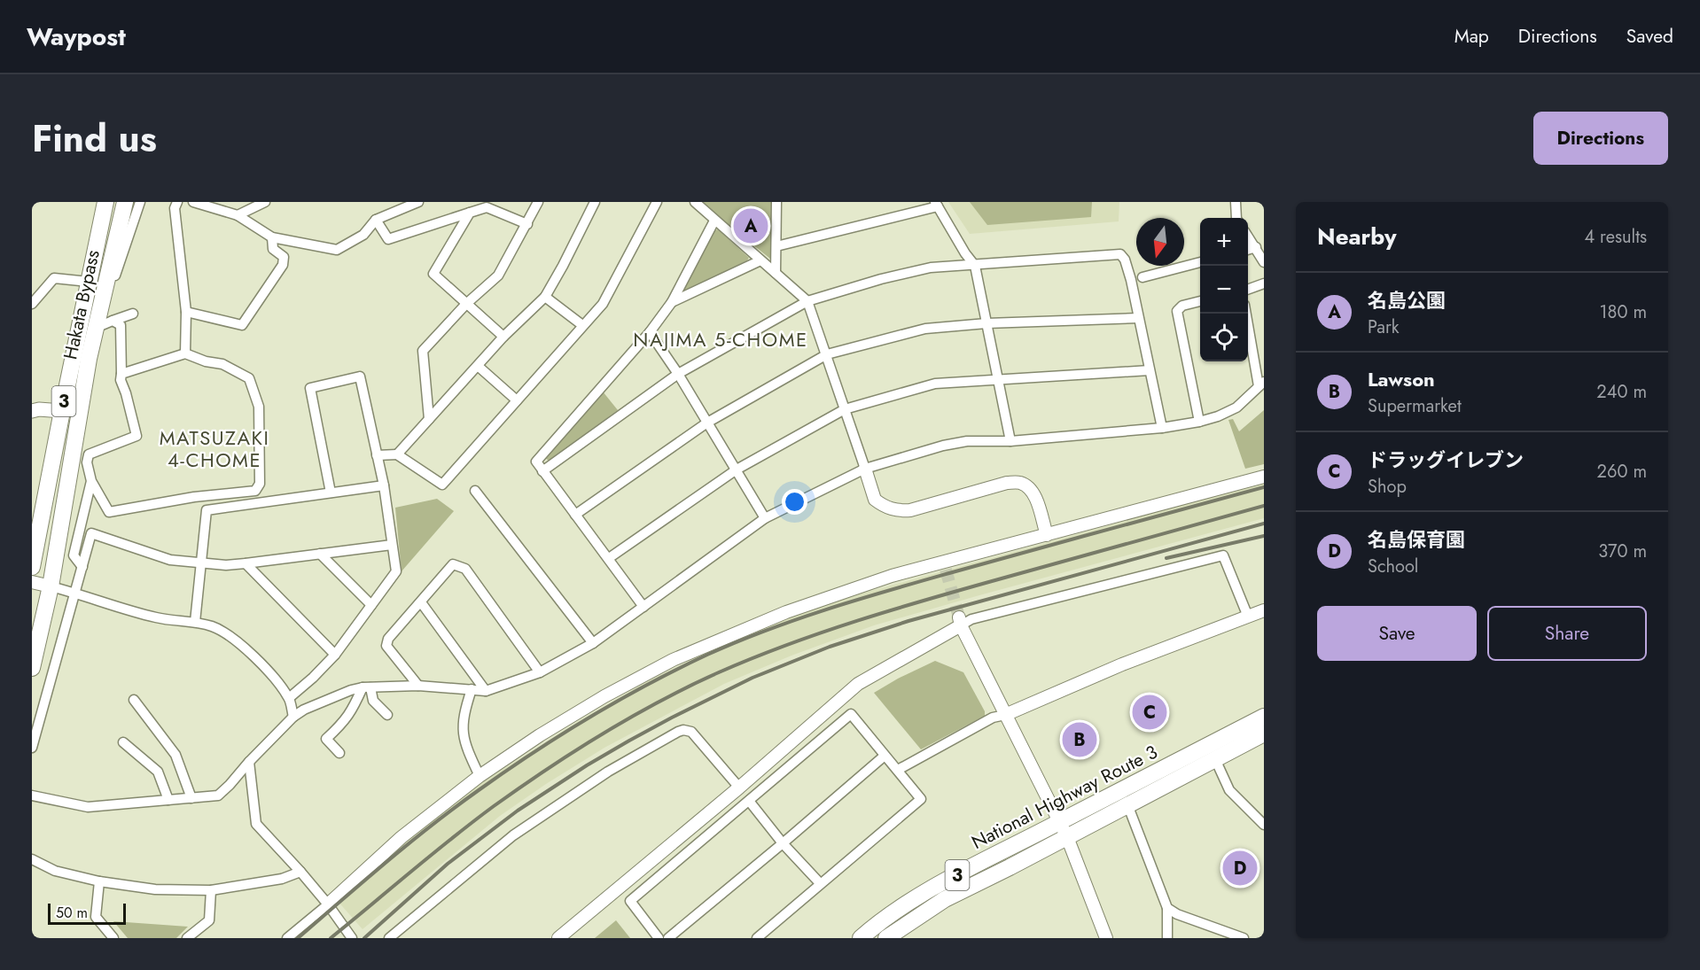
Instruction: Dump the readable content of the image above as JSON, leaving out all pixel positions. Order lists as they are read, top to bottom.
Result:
{
  "streets": {
    "highway": ["Hakata Bypass", "3", "National Highway Route 3"]
  },
  "districts": ["NAJIMA 5-CHOME", "MATSUZAKI 4-CHOME"],
  "scale_bar": "50 m",
  "north": "bottom",
  "page": {
    "header": "Waypost",
    "nav": ["Map", "Directions", "Saved"],
    "title": "Find us",
    "buttons": [
      "Directions",
      ["Save", "Share"]
    ],
    "heading": ["Nearby", "4 results"],
    "pins": [
      "A",
      "C",
      "B",
      "D"
    ],
    "map_buttons": ["+", "−"],
    "list": [
      {
        "mark": "A",
        "name": "名島公園",
        "note": "Park",
        "value": "180 m"
      },
      {
        "mark": "B",
        "name": "Lawson",
        "note": "Supermarket",
        "value": "240 m"
      },
      {
        "mark": "C",
        "name": "ドラッグイレブン",
        "note": "Shop",
        "value": "260 m"
      },
      {
        "mark": "D",
        "name": "名島保育園",
        "note": "School",
        "value": "370 m"
      }
    ],
    "scale": "50 m"
  }
}
